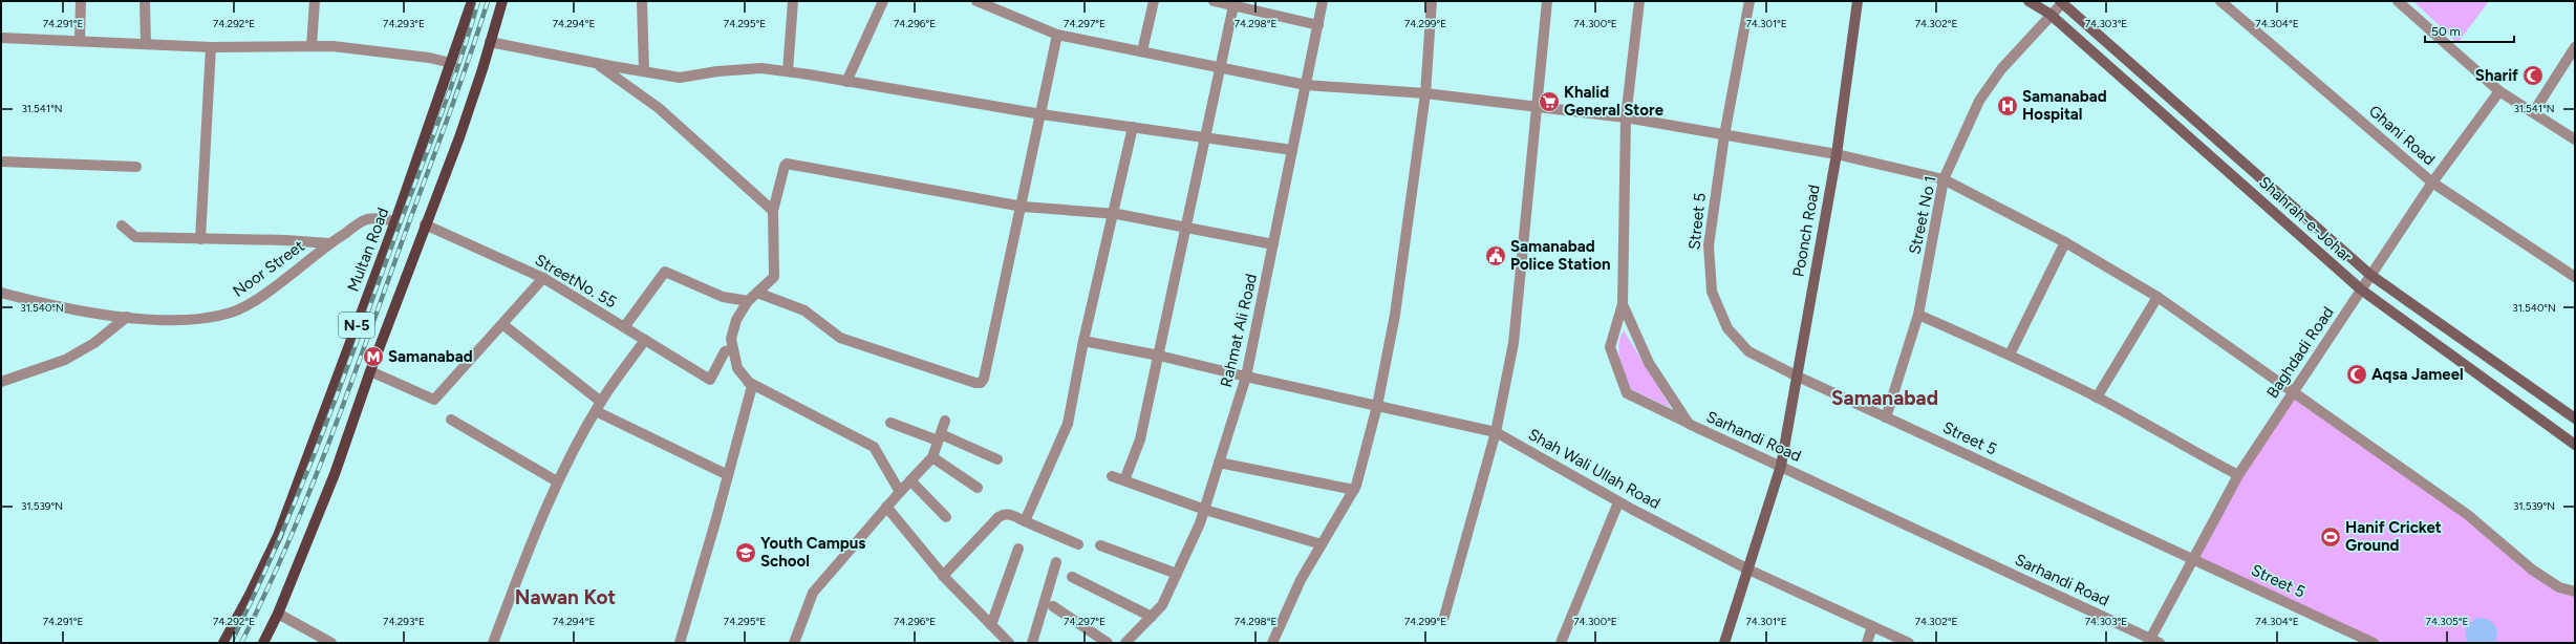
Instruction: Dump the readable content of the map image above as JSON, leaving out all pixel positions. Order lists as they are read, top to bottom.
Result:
{
  "streets": {
    "main road": [
      "Shahrah-e-Johar",
      "Poonch Road",
      "Multan Road",
      "N-5"
    ],
    "street": [
      "Ghani Road",
      "Street No 1",
      "Street 5",
      "Noor Street",
      "StreetNo. 55",
      "Rahmat Ali Road",
      "Baghdadi Road",
      "Sarhandi Road",
      "Shah Wali Ullah Road"
    ]
  },
  "crossings": [
    ["Ghani Road", "Baghdadi Road"],
    ["Street No 1", "Shahrah-e-Johar"],
    ["Street No 1", "Street 5"],
    ["Shahrah-e-Johar", "Baghdadi Road"],
    ["Street 5", "Poonch Road"],
    ["Street 5", "Baghdadi Road"],
    ["Poonch Road", "Sarhandi Road"],
    ["Poonch Road", "Shah Wali Ullah Road"],
    ["Multan Road", "Noor Street"],
    ["StreetNo. 55", "N-5"],
    ["Rahmat Ali Road", "Shah Wali Ullah Road"],
    ["Baghdadi Road", "Sarhandi Road"]
  ],
  "districts": ["Samanabad", "Nawan Kot"],
  "places": {
    "mosque": ["Sharif", "Aqsa Jameel"],
    "supermarket": ["Khalid General Store"],
    "hospital": ["Samanabad Hospital"],
    "public building": ["Samanabad Police Station"],
    "metro station": ["Samanabad"],
    "sports": ["Hanif Cricket Ground"],
    "school or university": ["Youth Campus School"]
  },
  "scale_bar": "50 m",
  "coordinates": [
    "74.291°E",
    "74.292°E",
    "74.293°E",
    "74.294°E",
    "74.295°E",
    "74.296°E",
    "74.297°E",
    "74.298°E",
    "74.299°E",
    "74.300°E",
    "74.301°E",
    "74.302°E",
    "74.303°E",
    "74.304°E",
    "31.541°N",
    "31.540°N",
    "31.539°N",
    "74.305°E"
  ]
}
